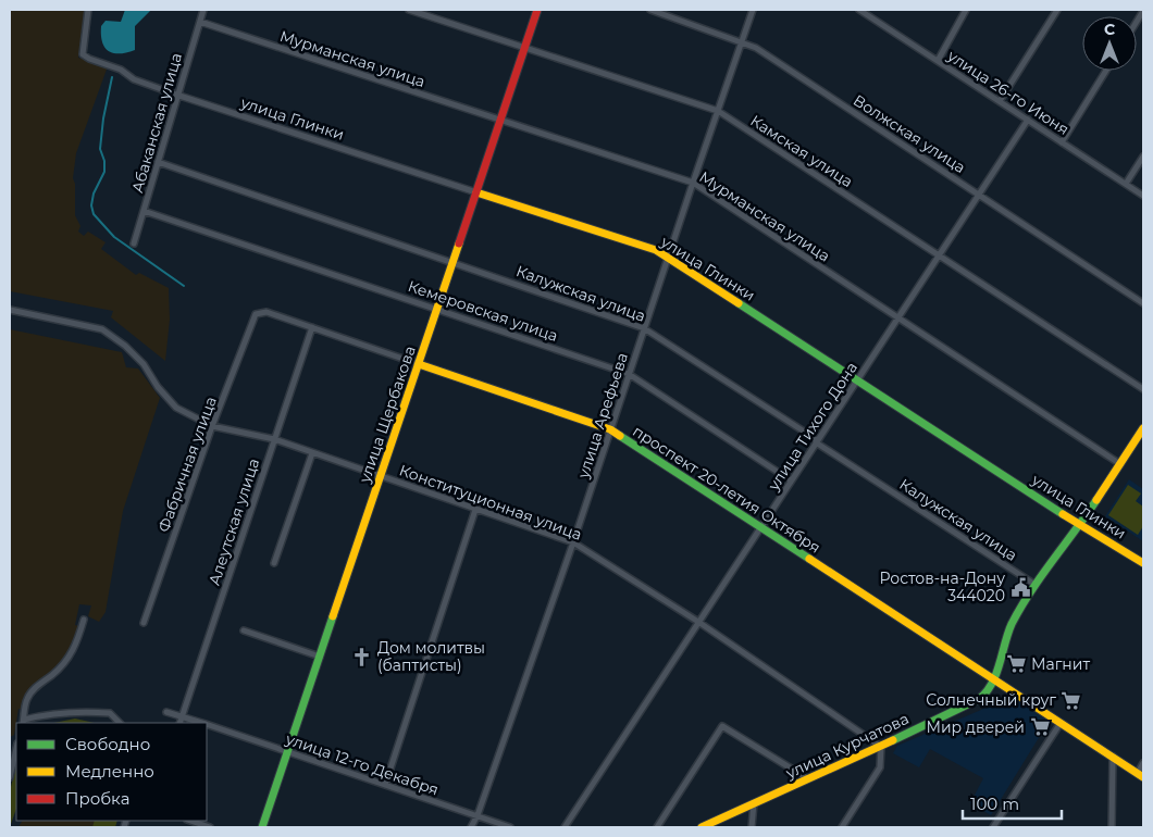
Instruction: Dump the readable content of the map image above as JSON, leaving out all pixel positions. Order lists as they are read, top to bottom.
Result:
{
  "streets": {
    "street": [
      "Мурманская улица",
      "улица 26-го Июня",
      "улица Глинки",
      "Абаканская улица",
      "Волжская улица",
      "Камская улица",
      "Калужская улица",
      "Кемеровская улица",
      "улица Щербакова",
      "улица Арефьева",
      "улица Тихого Дона",
      "Фабричная улица",
      "проспект 20-летия Октября",
      "Конституционная улица",
      "Алеутская улица",
      "улица Курчатова",
      "улица 12-го Декабря"
    ]
  },
  "crossings": [
    ["Мурманская улица", "Абаканская улица"],
    ["Мурманская улица", "улица Щербакова"],
    ["Мурманская улица", "улица Арефьева"],
    ["Мурманская улица", "улица Тихого Дона"],
    ["Мурманская улица", "улица Курчатова"],
    ["улица 26-го Июня", "улица Тихого Дона"],
    ["улица Глинки", "Абаканская улица"],
    ["улица Глинки", "улица Щербакова"],
    ["улица Глинки", "улица Арефьева"],
    ["улица Глинки", "улица Тихого Дона"],
    ["улица Глинки", "улица Курчатова"],
    ["Абаканская улица", "Калужская улица"],
    ["Абаканская улица", "Кемеровская улица"],
    ["Волжская улица", "улица Арефьева"],
    ["Волжская улица", "улица Тихого Дона"],
    ["Камская улица", "улица Щербакова"],
    ["Камская улица", "улица Арефьева"],
    ["Камская улица", "улица Тихого Дона"],
    ["Калужская улица", "улица Щербакова"],
    ["Калужская улица", "улица Арефьева"],
    ["Калужская улица", "улица Тихого Дона"],
    ["Калужская улица", "улица Курчатова"],
    ["Кемеровская улица", "улица Щербакова"],
    ["Кемеровская улица", "улица Арефьева"],
    ["Кемеровская улица", "улица Тихого Дона"],
    ["улица Щербакова", "проспект 20-летия Октября"],
    ["улица Щербакова", "Конституционная улица"],
    ["улица Щербакова", "улица 12-го Декабря"],
    ["улица Арефьева", "проспект 20-летия Октября"],
    ["улица Арефьева", "Конституционная улица"],
    ["улица Арефьева", "улица 12-го Декабря"],
    ["улица Тихого Дона", "проспект 20-летия Октября"],
    ["улица Тихого Дона", "Конституционная улица"],
    ["Фабричная улица", "проспект 20-летия Октября"],
    ["Фабричная улица", "Конституционная улица"],
    ["проспект 20-летия Октября", "Алеутская улица"],
    ["проспект 20-летия Октября", "улица Курчатова"],
    ["Конституционная улица", "Алеутская улица"],
    ["Конституционная улица", "улица Курчатова"],
    ["Алеутская улица", "улица 12-го Декабря"]
  ],
  "places": {
    "public building": ["Ростов-на-Дону 344020"],
    "church": ["Дом молитвы (баптисты)"],
    "supermarket": ["Магнит", "Солнечный круг", "Мир дверей"]
  },
  "legend": ["Свободно", "Медленно", "Пробка"],
  "scale_bar": "100 m",
  "north": "top"
}
